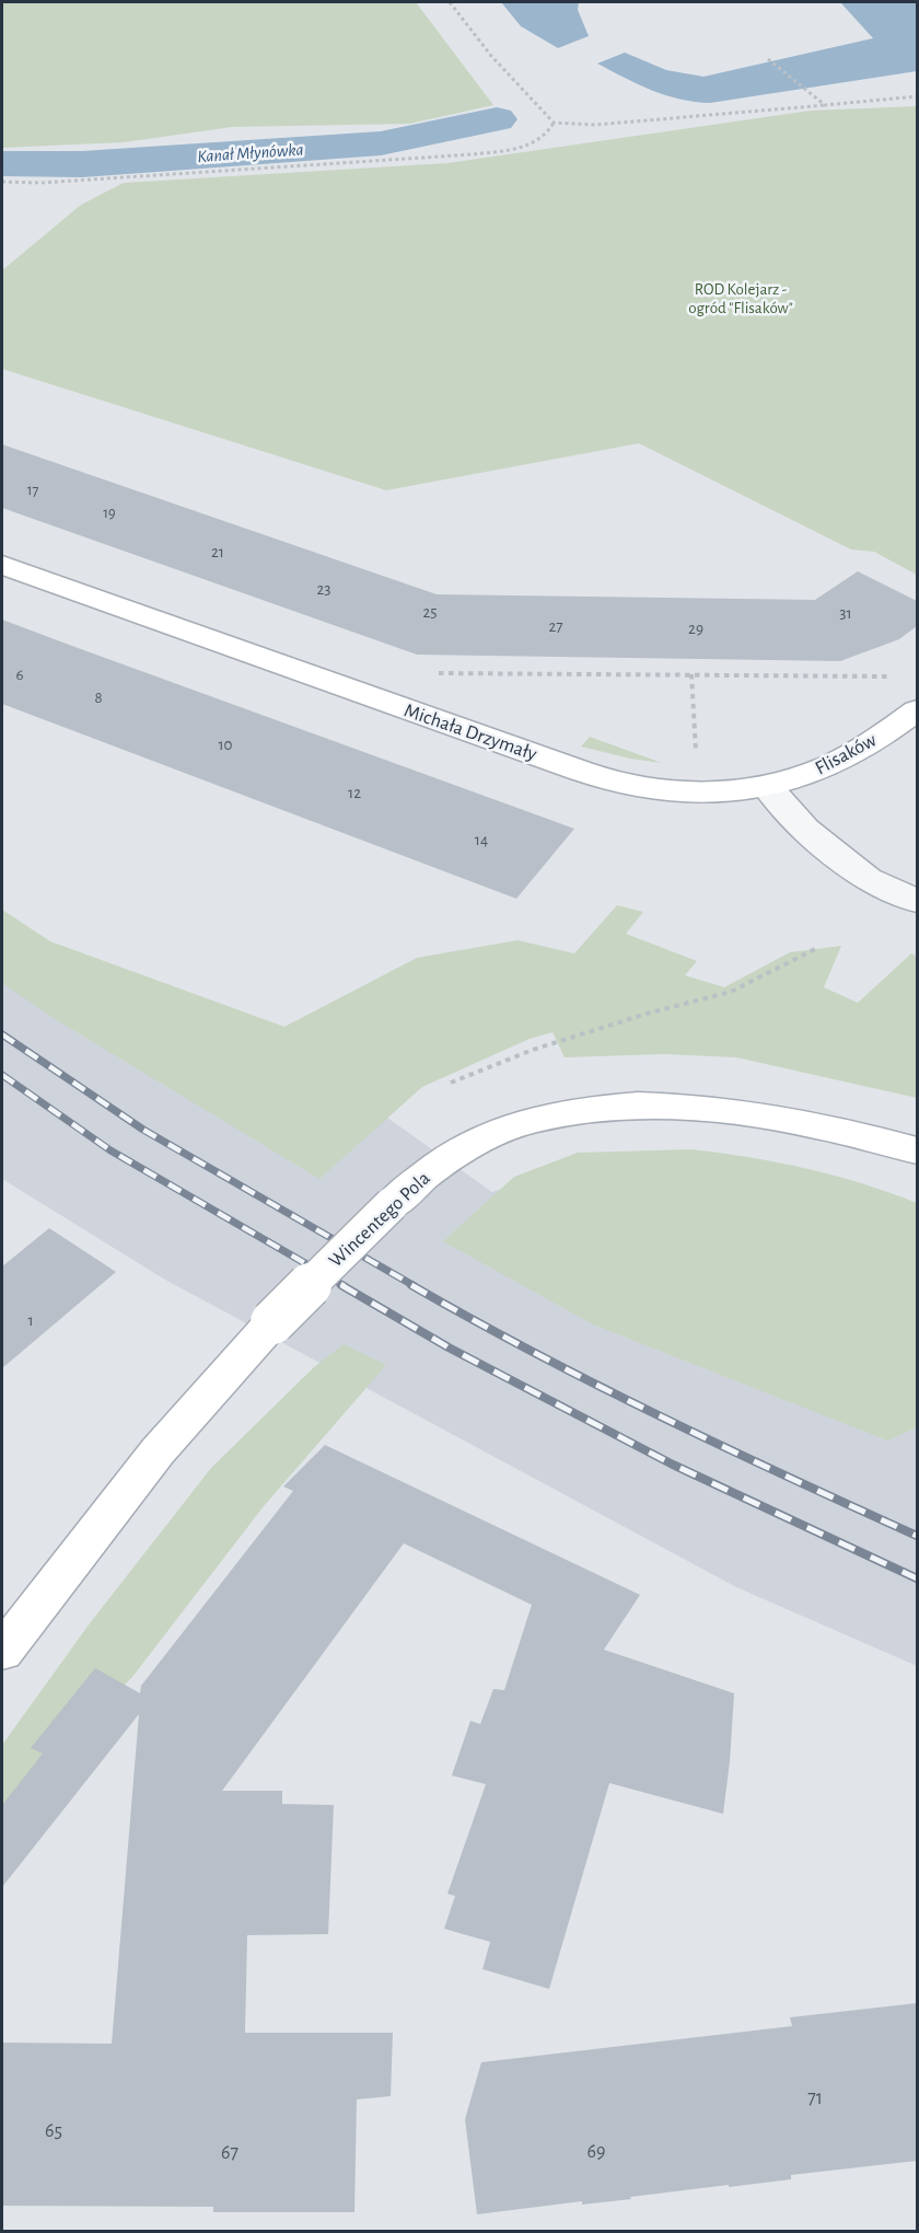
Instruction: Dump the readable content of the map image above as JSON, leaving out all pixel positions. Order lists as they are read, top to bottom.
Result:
{
  "streets": {
    "street": ["Michała Drzymały", "Flisaków", "Wincentego Pola"]
  },
  "crossings": [
    ["Michała Drzymały", "Flisaków"]
  ],
  "water": ["Kanał Młynówka"],
  "parks": ["ROD Kolejarz - ogród \"Flisaków\""],
  "house_numbers": [
    "17",
    "19",
    "21",
    "23",
    "25",
    "31",
    "27",
    "29",
    "6",
    "8",
    "10",
    "12",
    "14",
    "1",
    "71",
    "65",
    "69",
    "67"
  ]
}
